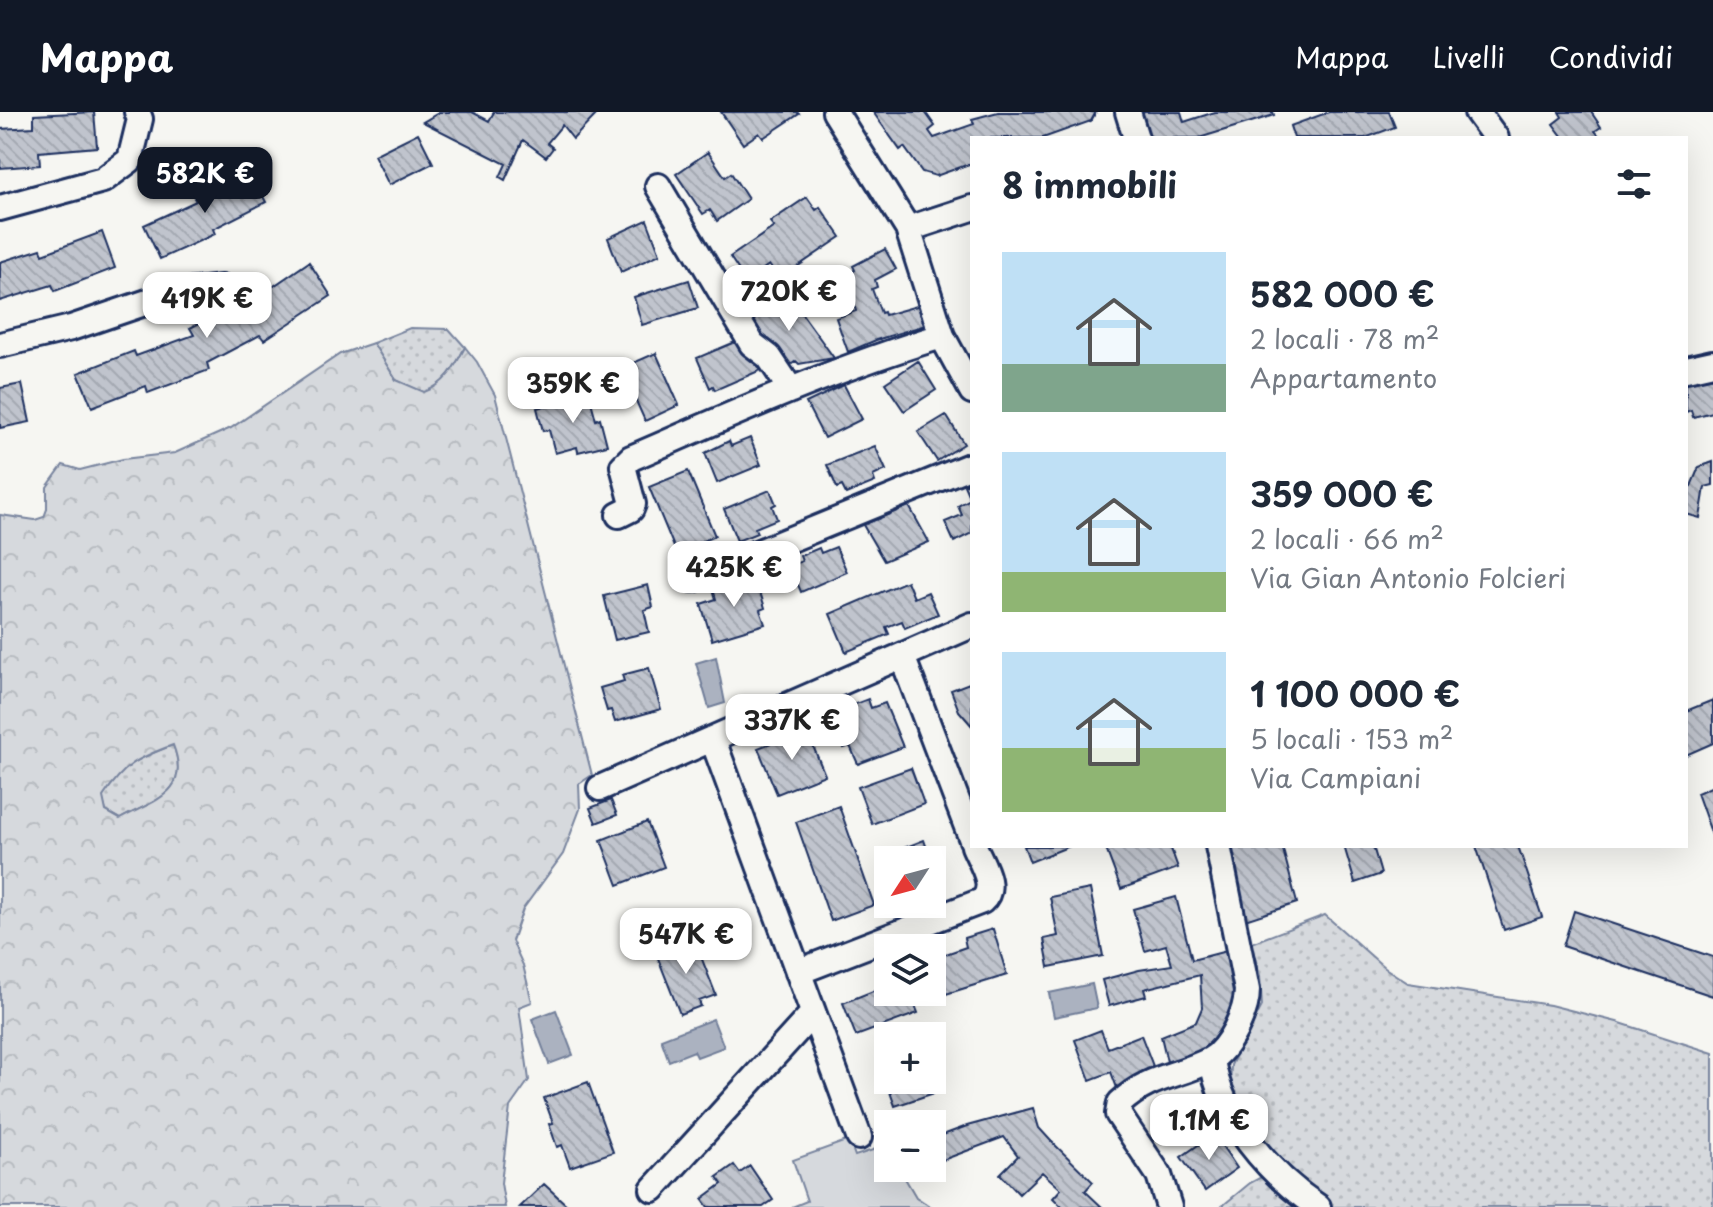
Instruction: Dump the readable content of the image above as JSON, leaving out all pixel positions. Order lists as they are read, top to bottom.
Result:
{
  "north": "bottom left",
  "page": {
    "header": "Mappa",
    "nav": ["Mappa", "Livelli", "Condividi"],
    "heading": "8 immobili",
    "price": [
      "582K €",
      "720K €",
      "419K €",
      "359K €",
      "425K €",
      "337K €",
      "547K €",
      "1.1M €"
    ],
    "list": [
      {
        "name": "582 000 €",
        "note": "2 locali · 78 m² · Appartamento"
      },
      {
        "name": "359 000 €",
        "note": "2 locali · 66 m² · Via Gian Antonio Folcieri"
      },
      {
        "name": "1 100 000 €",
        "note": "5 locali · 153 m² · Via Campiani"
      }
    ],
    "map_buttons": ["+", "−"]
  }
}
